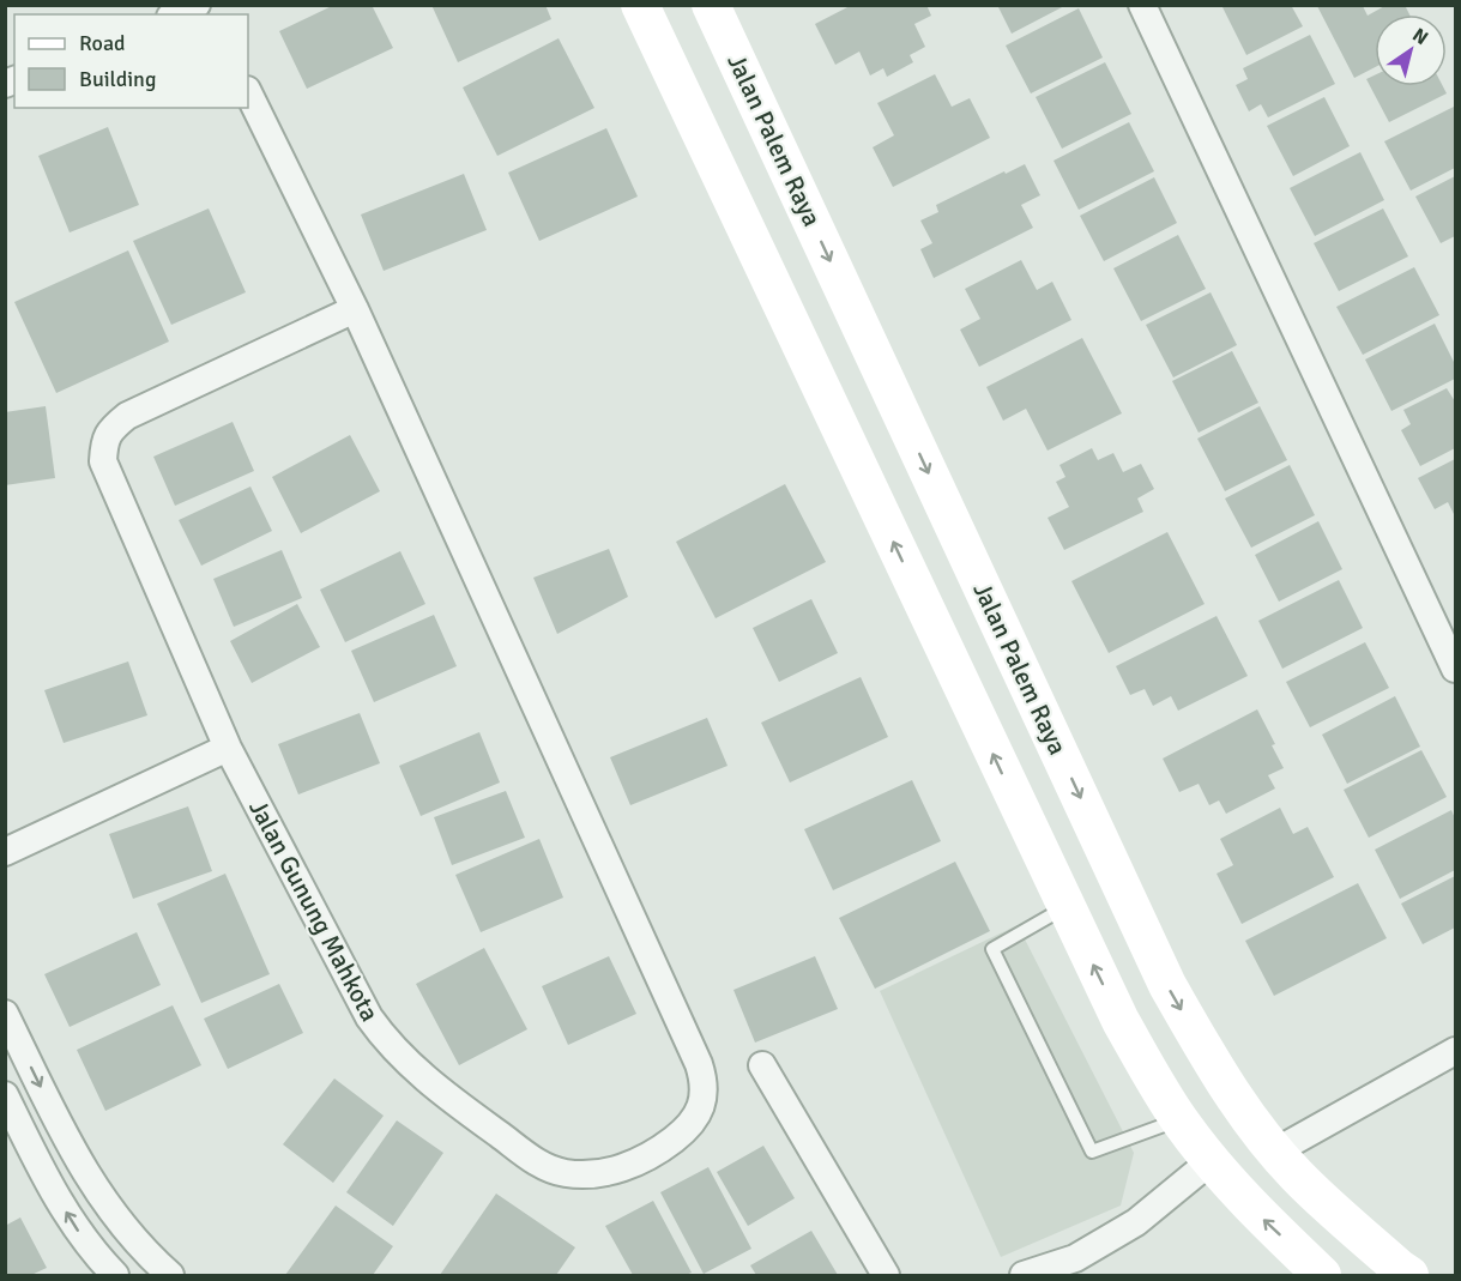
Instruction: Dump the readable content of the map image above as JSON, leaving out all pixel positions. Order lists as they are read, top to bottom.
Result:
{
  "streets": {
    "street": ["Jalan Palem Raya", "Jalan Gunung Mahkota"]
  },
  "legend": ["Road", "Building"],
  "north": "top right"
}
